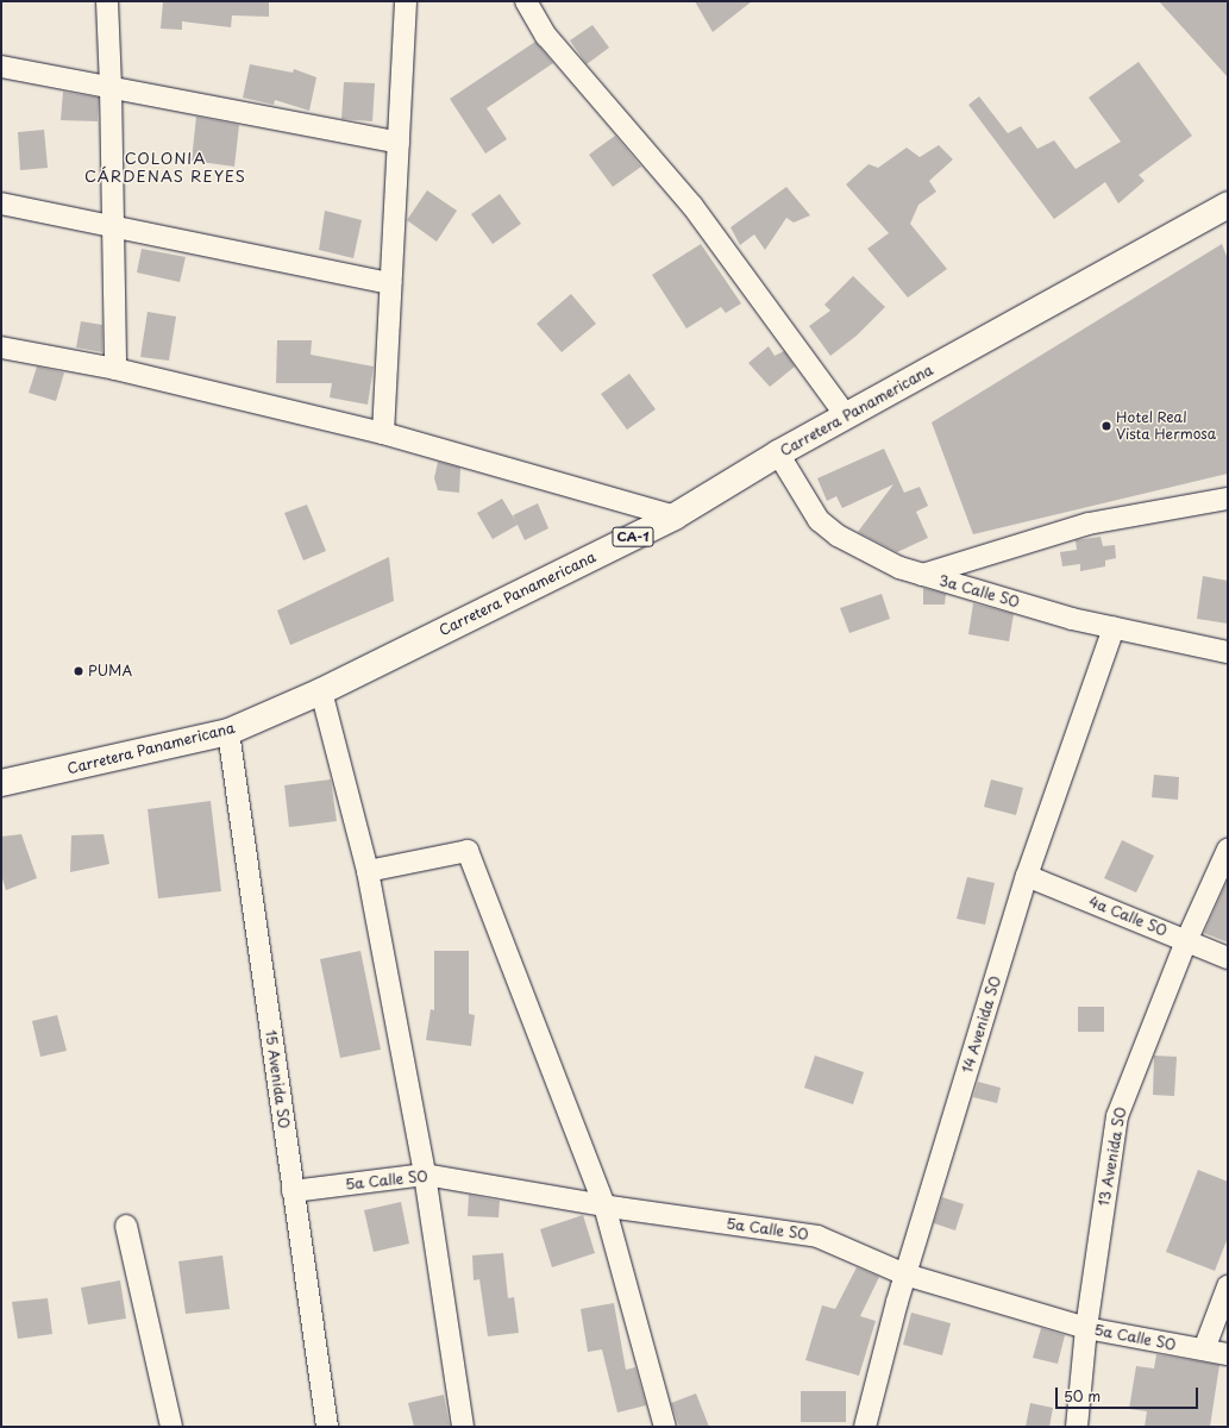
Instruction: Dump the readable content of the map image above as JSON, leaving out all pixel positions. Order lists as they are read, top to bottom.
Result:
{
  "streets": {
    "highway": ["Carretera Panamericana", "CA-1"],
    "street": [
      "3a Calle SO",
      "4a Calle SO",
      "14 Avenida SO",
      "15 Avenida SO",
      "13 Avenida SO",
      "5a Calle SO"
    ]
  },
  "crossings": [
    ["Carretera Panamericana", "3a Calle SO"],
    ["Carretera Panamericana", "15 Avenida SO"],
    ["3a Calle SO", "14 Avenida SO"],
    ["4a Calle SO", "14 Avenida SO"],
    ["4a Calle SO", "13 Avenida SO"],
    ["14 Avenida SO", "5a Calle SO"],
    ["15 Avenida SO", "5a Calle SO"],
    ["13 Avenida SO", "5a Calle SO"]
  ],
  "districts": ["COLONIA CÁRDENAS REYES"],
  "places": ["Hotel Real Vista Hermosa", "PUMA"],
  "scale_bar": "50 m"
}
